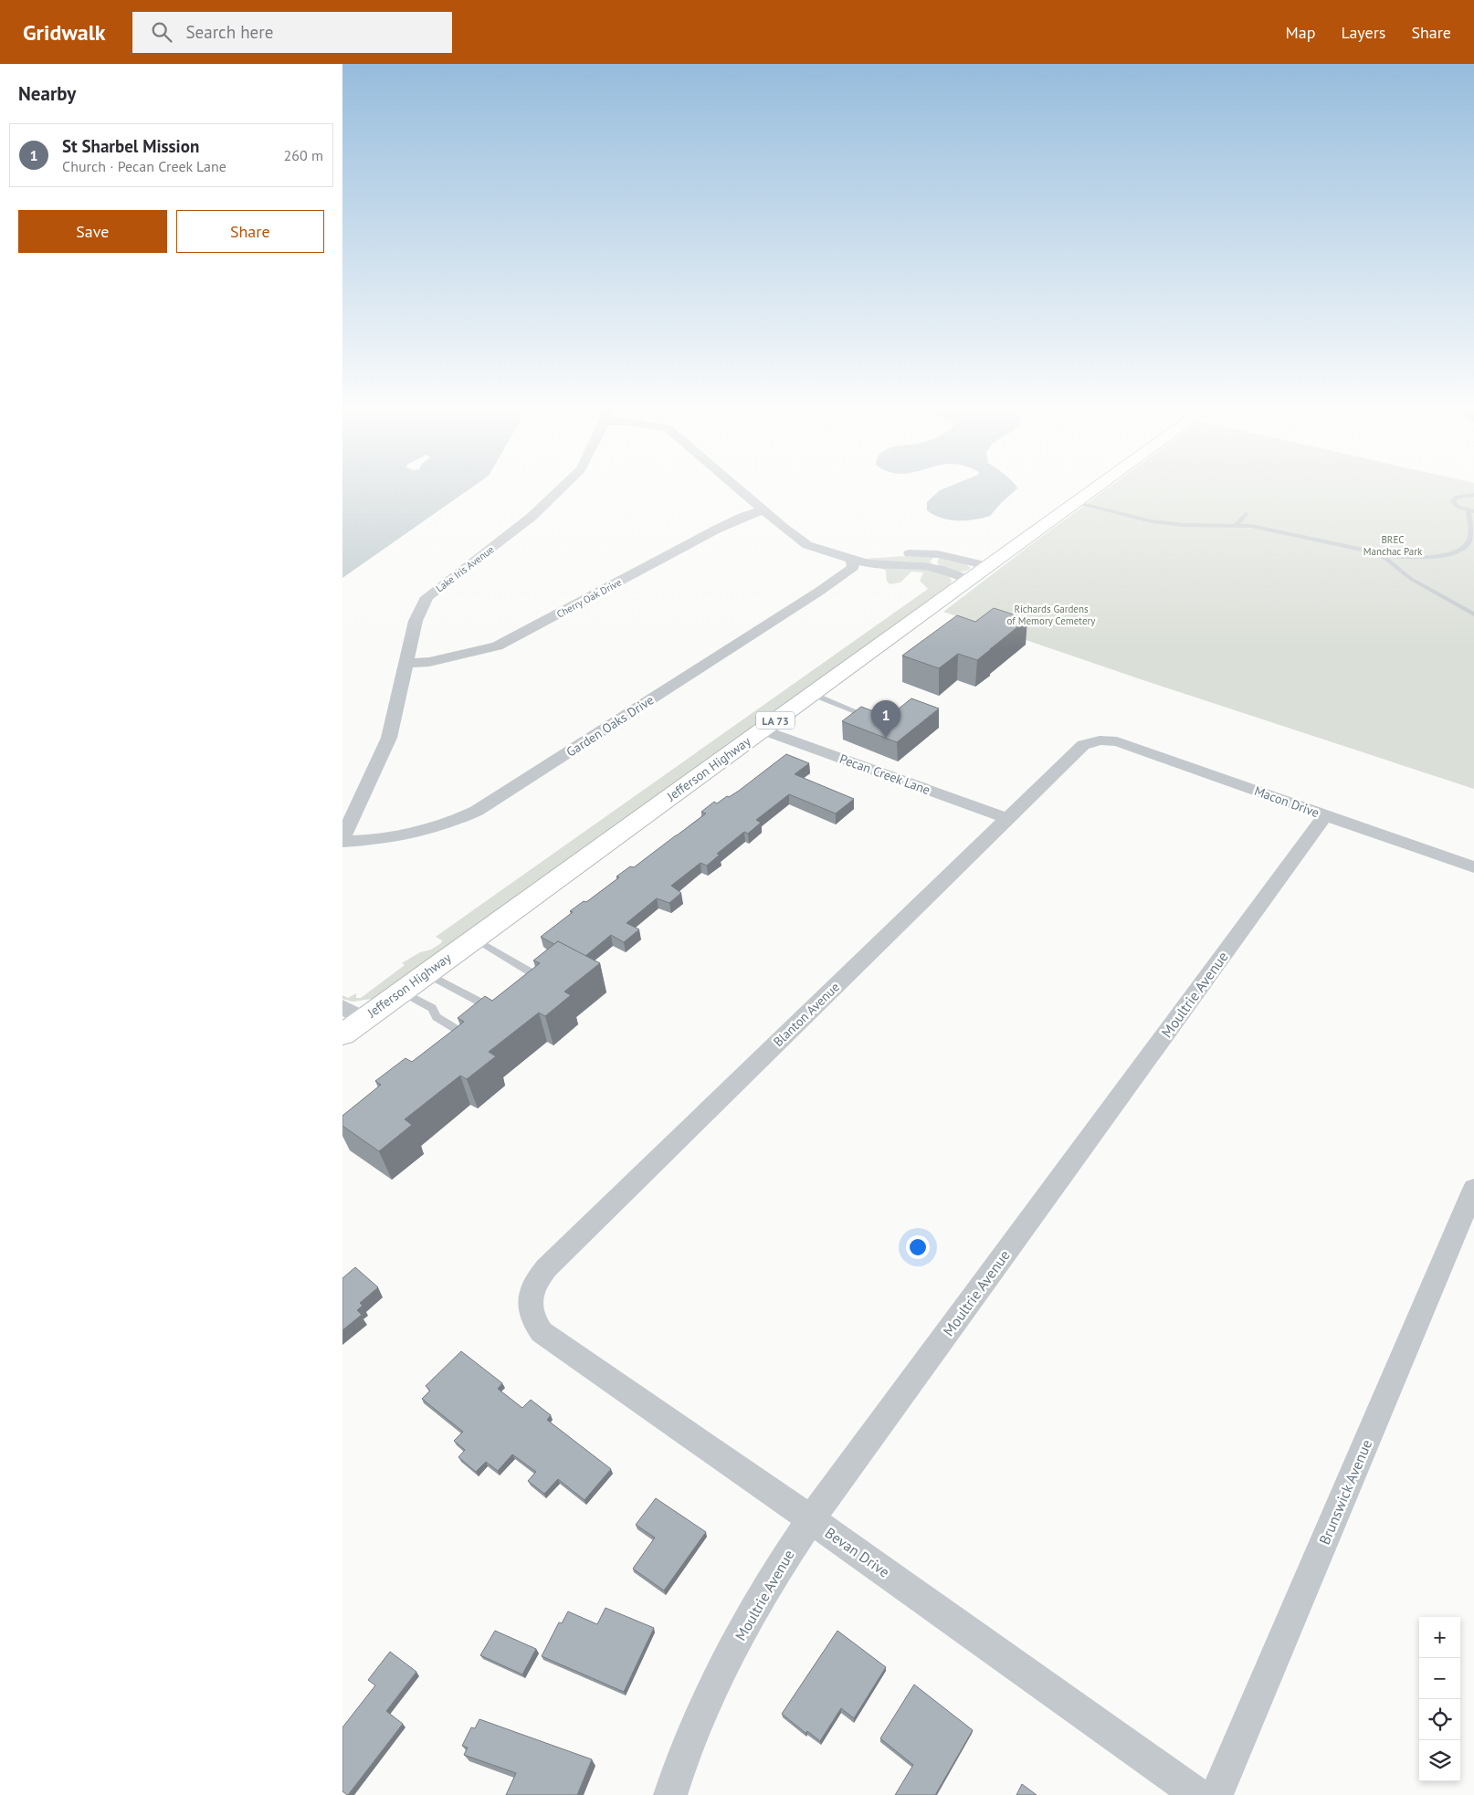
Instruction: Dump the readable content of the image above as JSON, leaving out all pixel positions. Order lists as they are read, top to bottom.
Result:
{
  "streets": {
    "main road": ["LA 73", "Jefferson Highway"],
    "street": [
      "Lake Iris Avenue",
      "Cherry Oak Drive",
      "Garden Oaks Drive",
      "Pecan Creek Lane",
      "Macon Drive",
      "Moultrie Avenue",
      "Blanton Avenue",
      "Brunswick Avenue",
      "Bevan Drive"
    ]
  },
  "crossings": [
    ["Lake Iris Avenue", "Cherry Oak Drive"],
    ["Lake Iris Avenue", "Garden Oaks Drive"],
    ["Jefferson Highway", "Pecan Creek Lane"],
    ["Pecan Creek Lane", "Blanton Avenue"],
    ["Macon Drive", "Moultrie Avenue"],
    ["Macon Drive", "Blanton Avenue"],
    ["Moultrie Avenue", "Bevan Drive"],
    ["Blanton Avenue", "Bevan Drive"]
  ],
  "parks": ["BREC Manchac Park", "Richards Gardens of Memory Cemetery"],
  "page": {
    "header": "Gridwalk",
    "search": "Search here",
    "nav": ["Map", "Layers", "Share"],
    "heading": "Nearby",
    "list": [
      {
        "mark": "1",
        "name": "St Sharbel Mission",
        "note": "Church · Pecan Creek Lane",
        "value": "260 m"
      }
    ],
    "buttons": ["Save", "Share"],
    "pins": "1",
    "map_buttons": ["+", "−"]
  }
}
